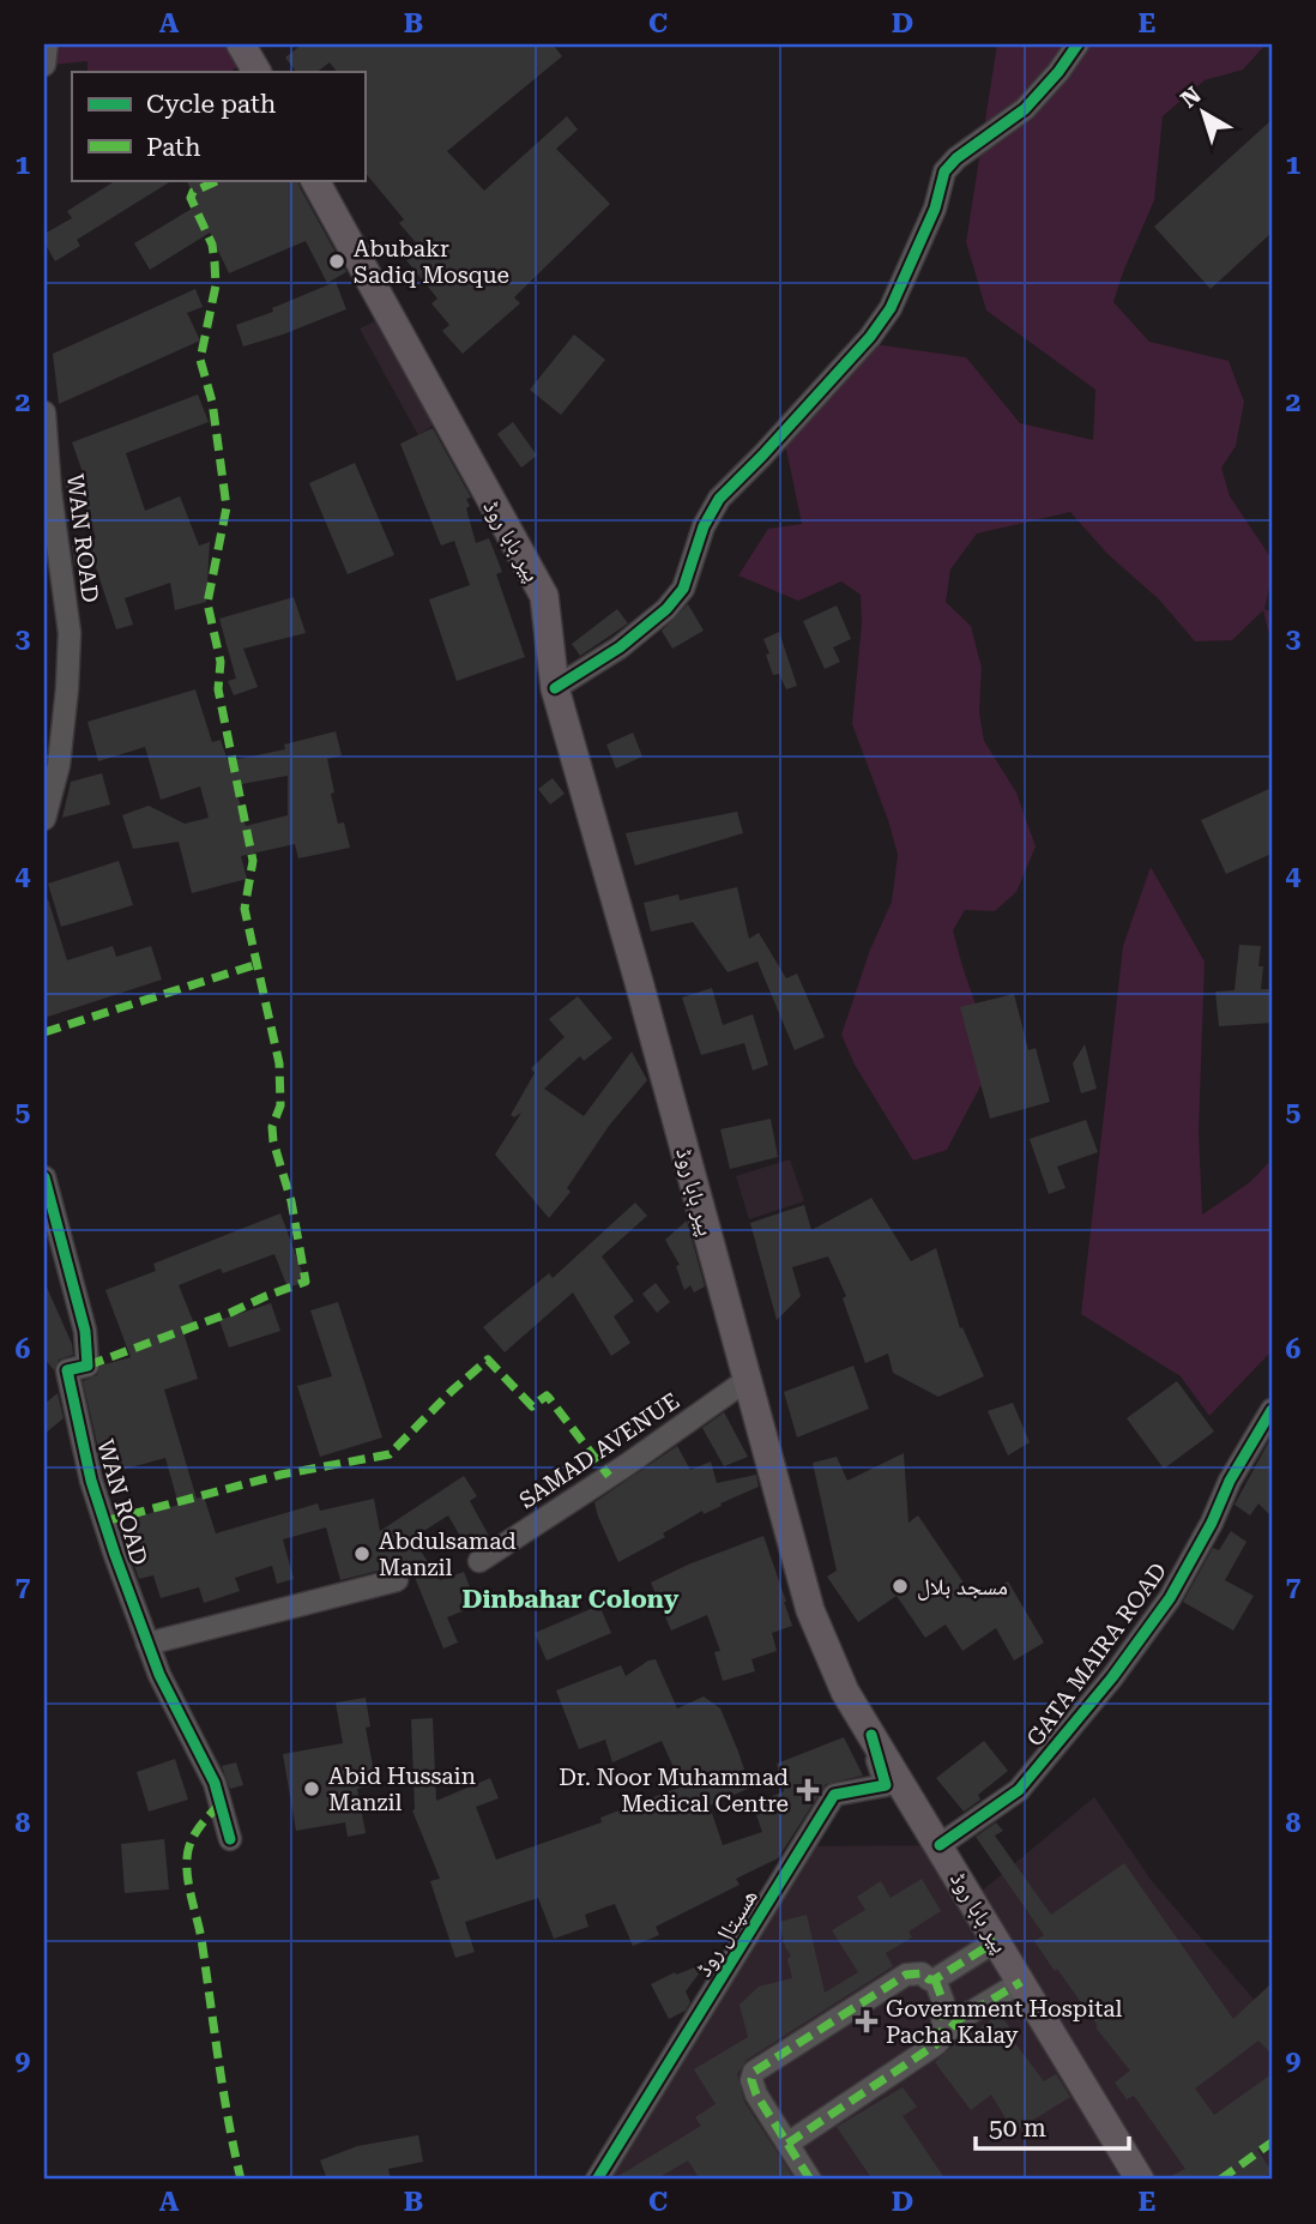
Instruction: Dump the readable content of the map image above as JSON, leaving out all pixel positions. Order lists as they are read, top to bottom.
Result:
{
  "streets": {
    "main road": ["پیر بابا روڈ"],
    "street": [
      "WAN ROAD",
      "SAMAD AVENUE",
      "GATA MAIRA ROAD",
      "ھسپتال روڈ"
    ]
  },
  "crossings": [
    ["پیر بابا روڈ", "SAMAD AVENUE"],
    ["پیر بابا روڈ", "GATA MAIRA ROAD"],
    ["پیر بابا روڈ", "ھسپتال روڈ"]
  ],
  "districts": ["Dinbahar Colony"],
  "places": {
    "other": [
      "Abubakr Sadiq Mosque",
      "Abdulsamad Manzil",
      "مسجد بلال",
      "Abid Hussain Manzil"
    ],
    "health": ["Dr. Noor Muhammad Medical Centre", "Government Hospital Pacha Kalay"]
  },
  "legend": ["Cycle path", "Path"],
  "scale_bar": "50 m",
  "north": "top left",
  "grid": {
    "columns": [
      "A",
      "B",
      "C",
      "D",
      "E"
    ],
    "rows": [
      "1",
      "2",
      "3",
      "4",
      "5",
      "6",
      "7",
      "8",
      "9"
    ]
  }
}
